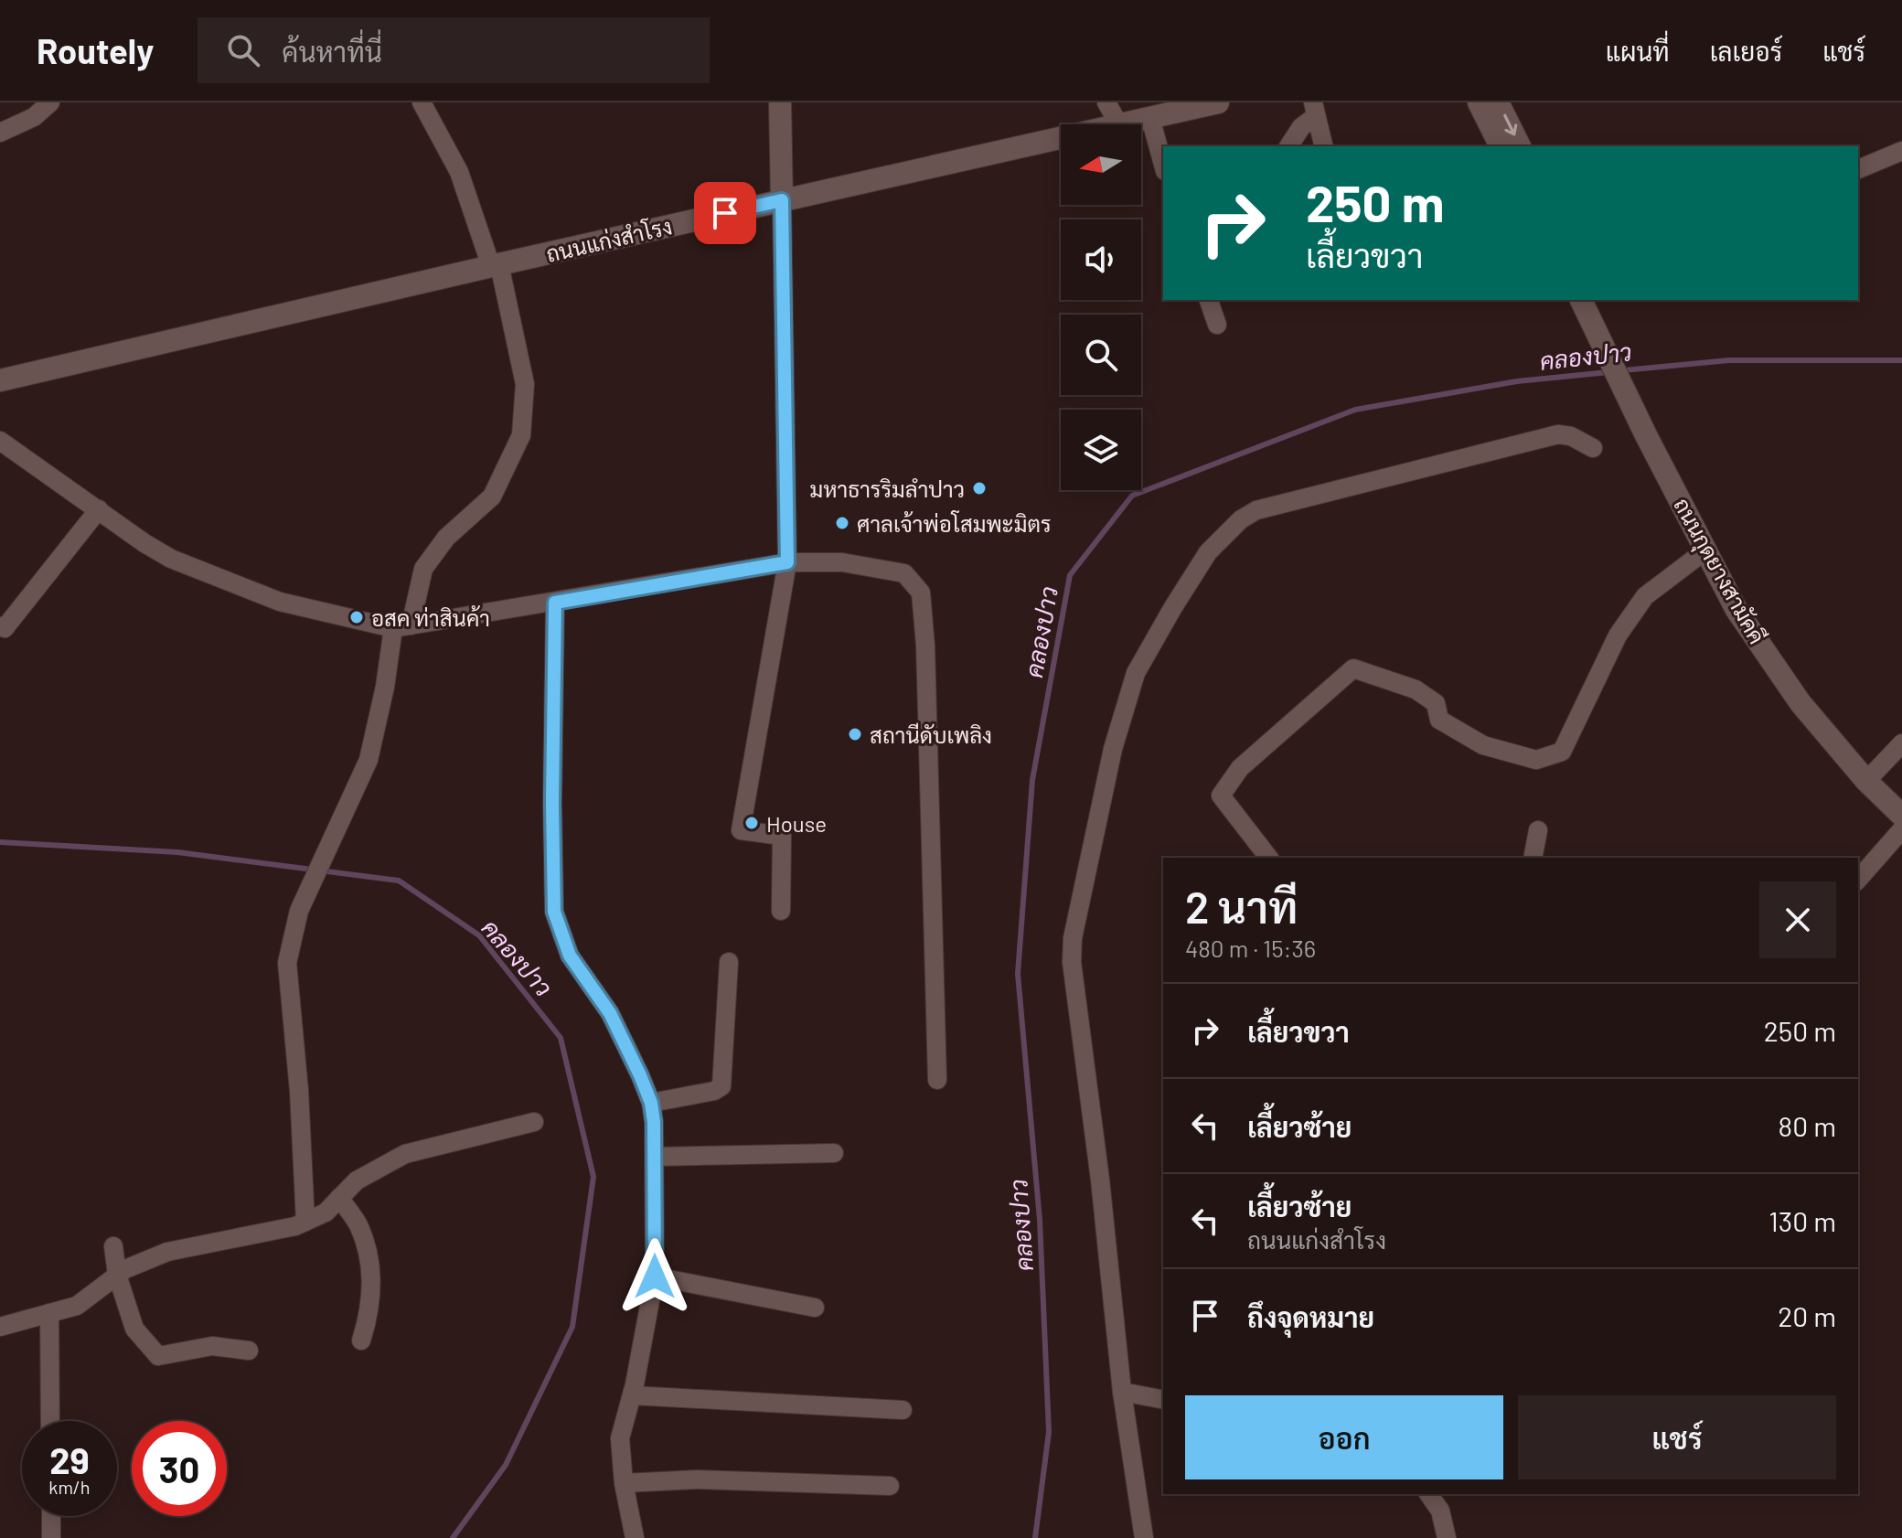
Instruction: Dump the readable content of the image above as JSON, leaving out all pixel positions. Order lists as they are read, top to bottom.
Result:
{
  "streets": {
    "main road": ["ถนนแก่งสำโรง", "ถนนกุดยางสามัคคี"]
  },
  "water": ["คลองปาว"],
  "places": [
    "มหาธารริมลำปาว",
    "ศาลเจ้าพ่อโสมพะมิตร",
    "อสค ท่าสินค้า",
    "สถานีดับเพลิง",
    "House"
  ],
  "north": "left",
  "page": {
    "header": "Routely",
    "search": "ค้นหาที่นี่",
    "nav": ["แผนที่", "เลเยอร์", "แชร์"],
    "turn": ["250 m", "เลี้ยวขวา"],
    "heading": ["2 นาที", "480 m · 15:36"],
    "list": [
      {
        "name": "เลี้ยวขวา",
        "value": "250 m"
      },
      {
        "name": "เลี้ยวซ้าย",
        "value": "80 m"
      },
      {
        "name": "เลี้ยวซ้าย",
        "note": "ถนนแก่งสำโรง",
        "value": "130 m"
      },
      {
        "name": "ถึงจุดหมาย",
        "value": "20 m"
      }
    ],
    "buttons": ["ออก", "แชร์"],
    "speed": "29 km/h",
    "limit": "30"
  }
}
